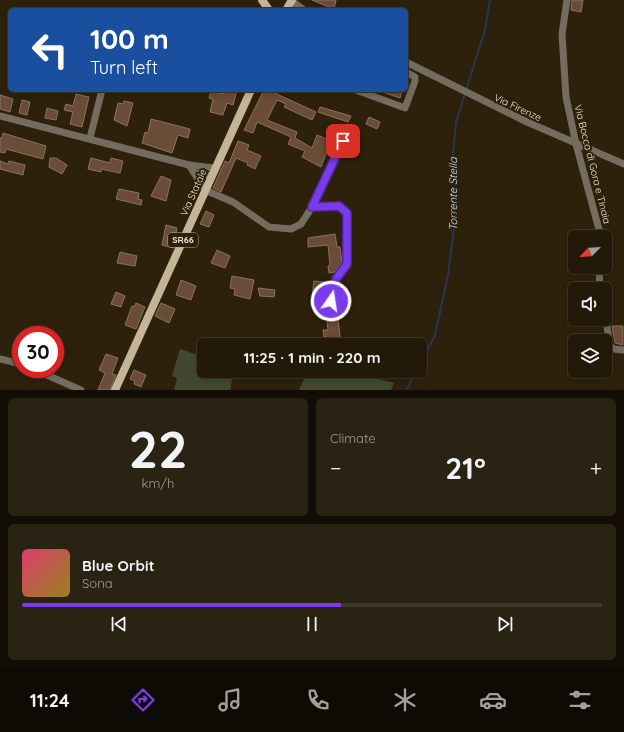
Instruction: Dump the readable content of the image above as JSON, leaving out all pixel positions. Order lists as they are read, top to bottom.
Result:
{
  "streets": {
    "main road": ["Via Statale", "SR66"],
    "street": ["Via Firenze", "Via Bocca di Gora e Tinaia"]
  },
  "crossings": [
    ["Via Firenze", "Via Bocca di Gora e Tinaia"]
  ],
  "water": ["Torrente Stella"],
  "north": "bottom left",
  "page": {
    "turn": ["100 m", "Turn left"],
    "limit": "30",
    "trip": "11:25 · 1 min · 220 m",
    "tile": [
      ["22", "km/h"],
      "Climate"
    ],
    "heat": ["−", "21°", "+"],
    "song": ["Blue Orbit", "Sona"],
    "tabs": "11:24"
  }
}
